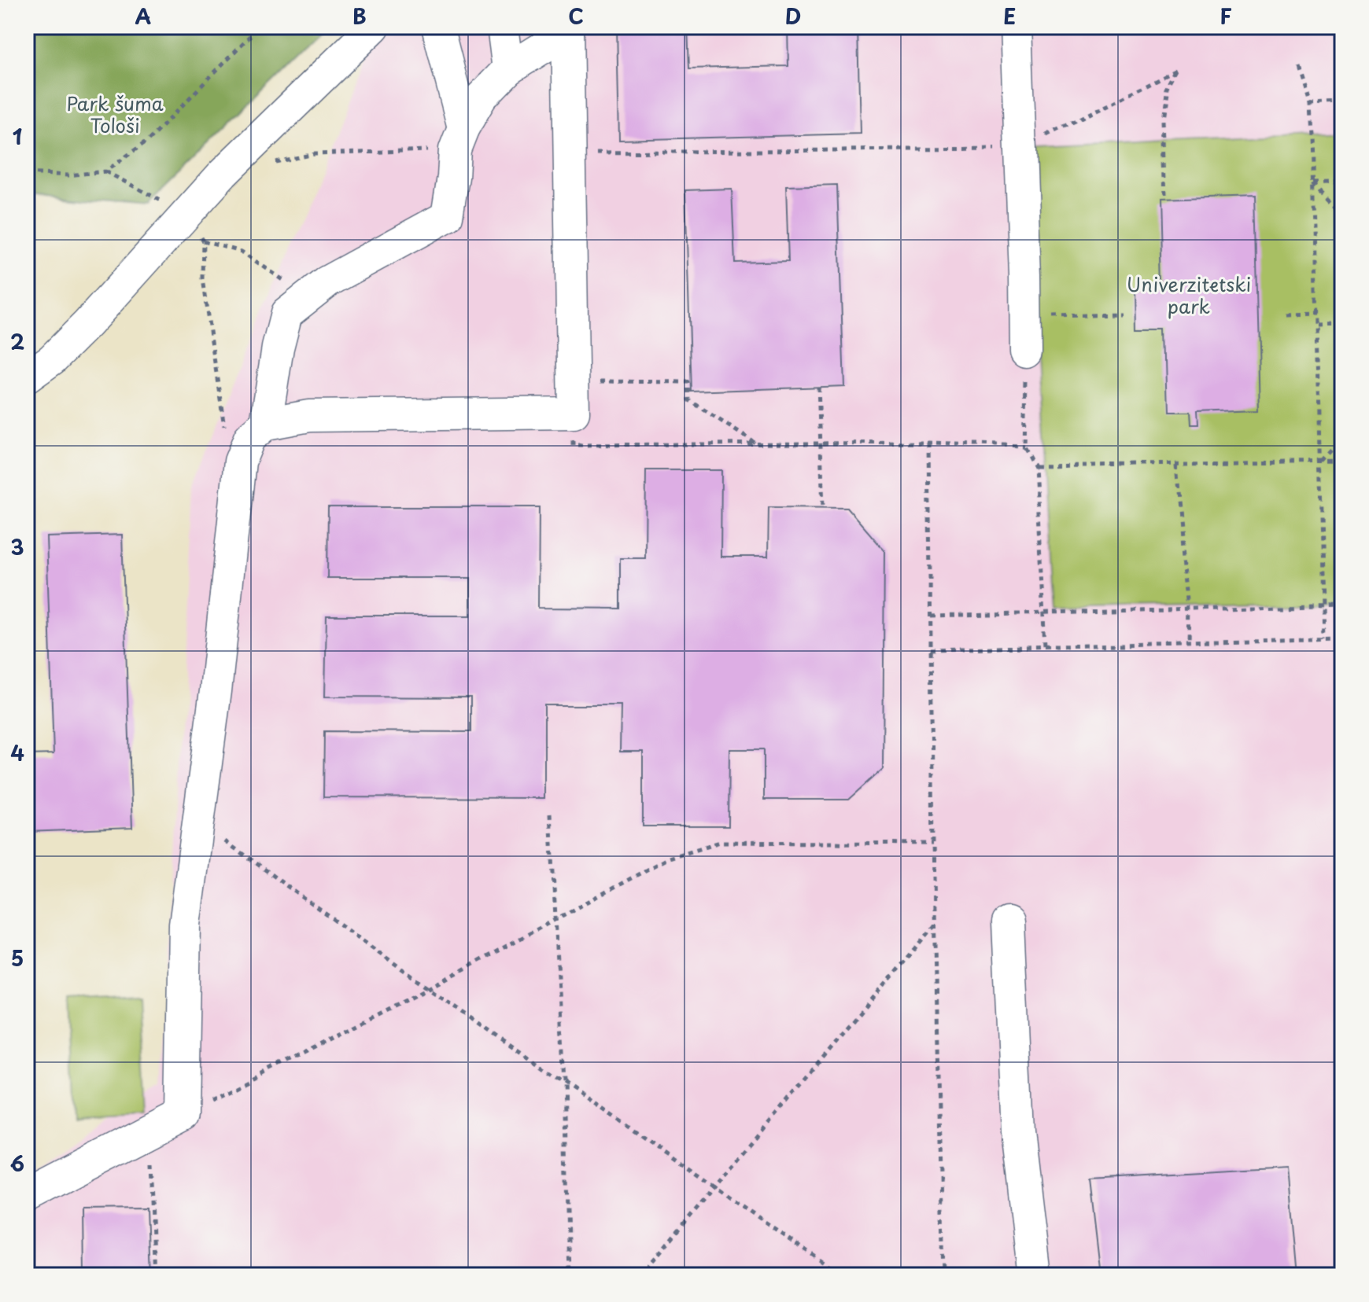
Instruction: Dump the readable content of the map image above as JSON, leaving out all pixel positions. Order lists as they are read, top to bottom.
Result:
{
  "parks": ["Park šuma Tološi", "Univerzitetski park"],
  "grid": {
    "columns": [
      "A",
      "B",
      "C",
      "D",
      "E",
      "F"
    ],
    "rows": [
      "1",
      "2",
      "3",
      "4",
      "5",
      "6"
    ]
  }
}
